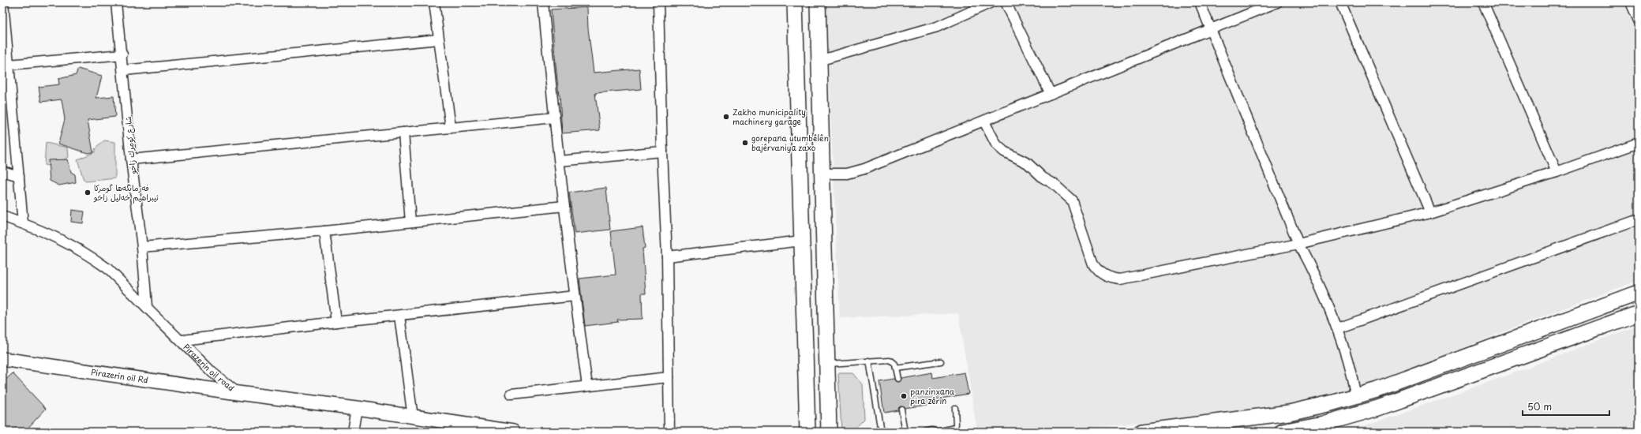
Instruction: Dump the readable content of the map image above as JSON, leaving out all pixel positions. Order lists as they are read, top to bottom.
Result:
{
  "streets": {
    "main road": ["Pirazerin oil road", "Pirazerin oil Rd"],
    "street": ["شارع كومرك زاخو"]
  },
  "crossings": [
    ["شارع كومرك زاخو", "Pirazerin oil road"],
    ["Pirazerin oil road", "Pirazerin oil Rd"]
  ],
  "places": [
    "Zakho municipality machinery garage",
    "gorepana utumbêlên bajêrvaniya zaxo",
    "فەرمانگەها گومرکا ئیبراهیم خەلیل زاخو",
    "panzinxana pira zêrîn"
  ],
  "scale_bar": "50 m"
}
